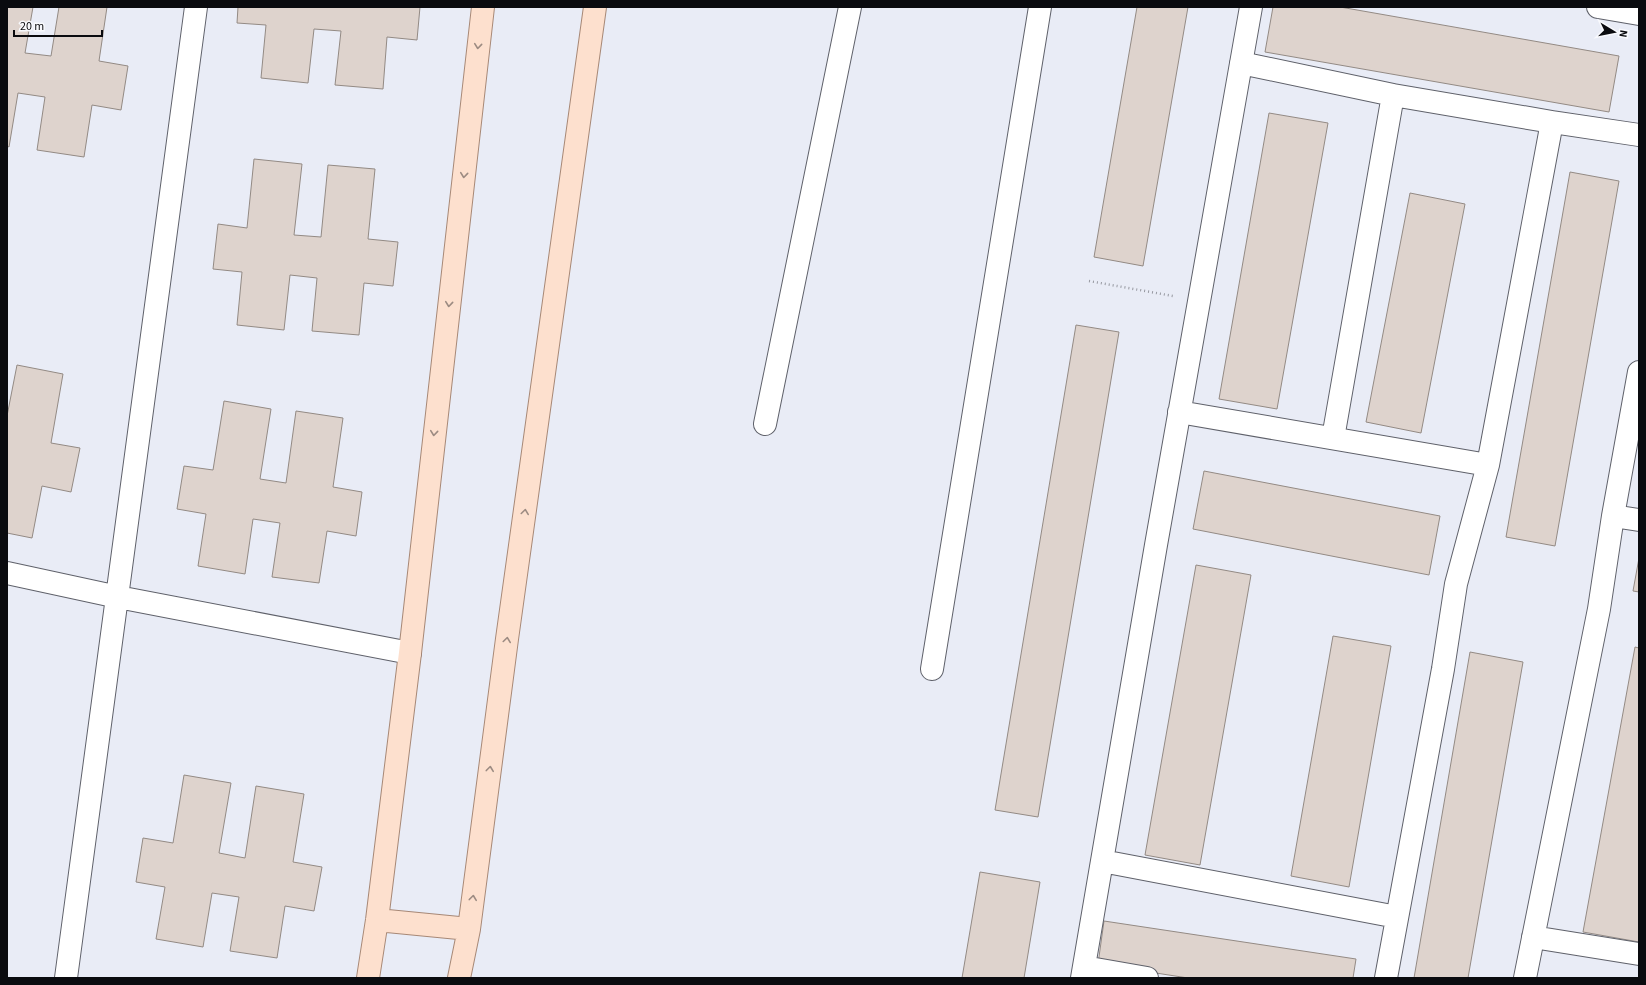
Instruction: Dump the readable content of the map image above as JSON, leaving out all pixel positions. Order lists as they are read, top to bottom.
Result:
{
  "scale_bar": "20 m",
  "north": "right"
}
